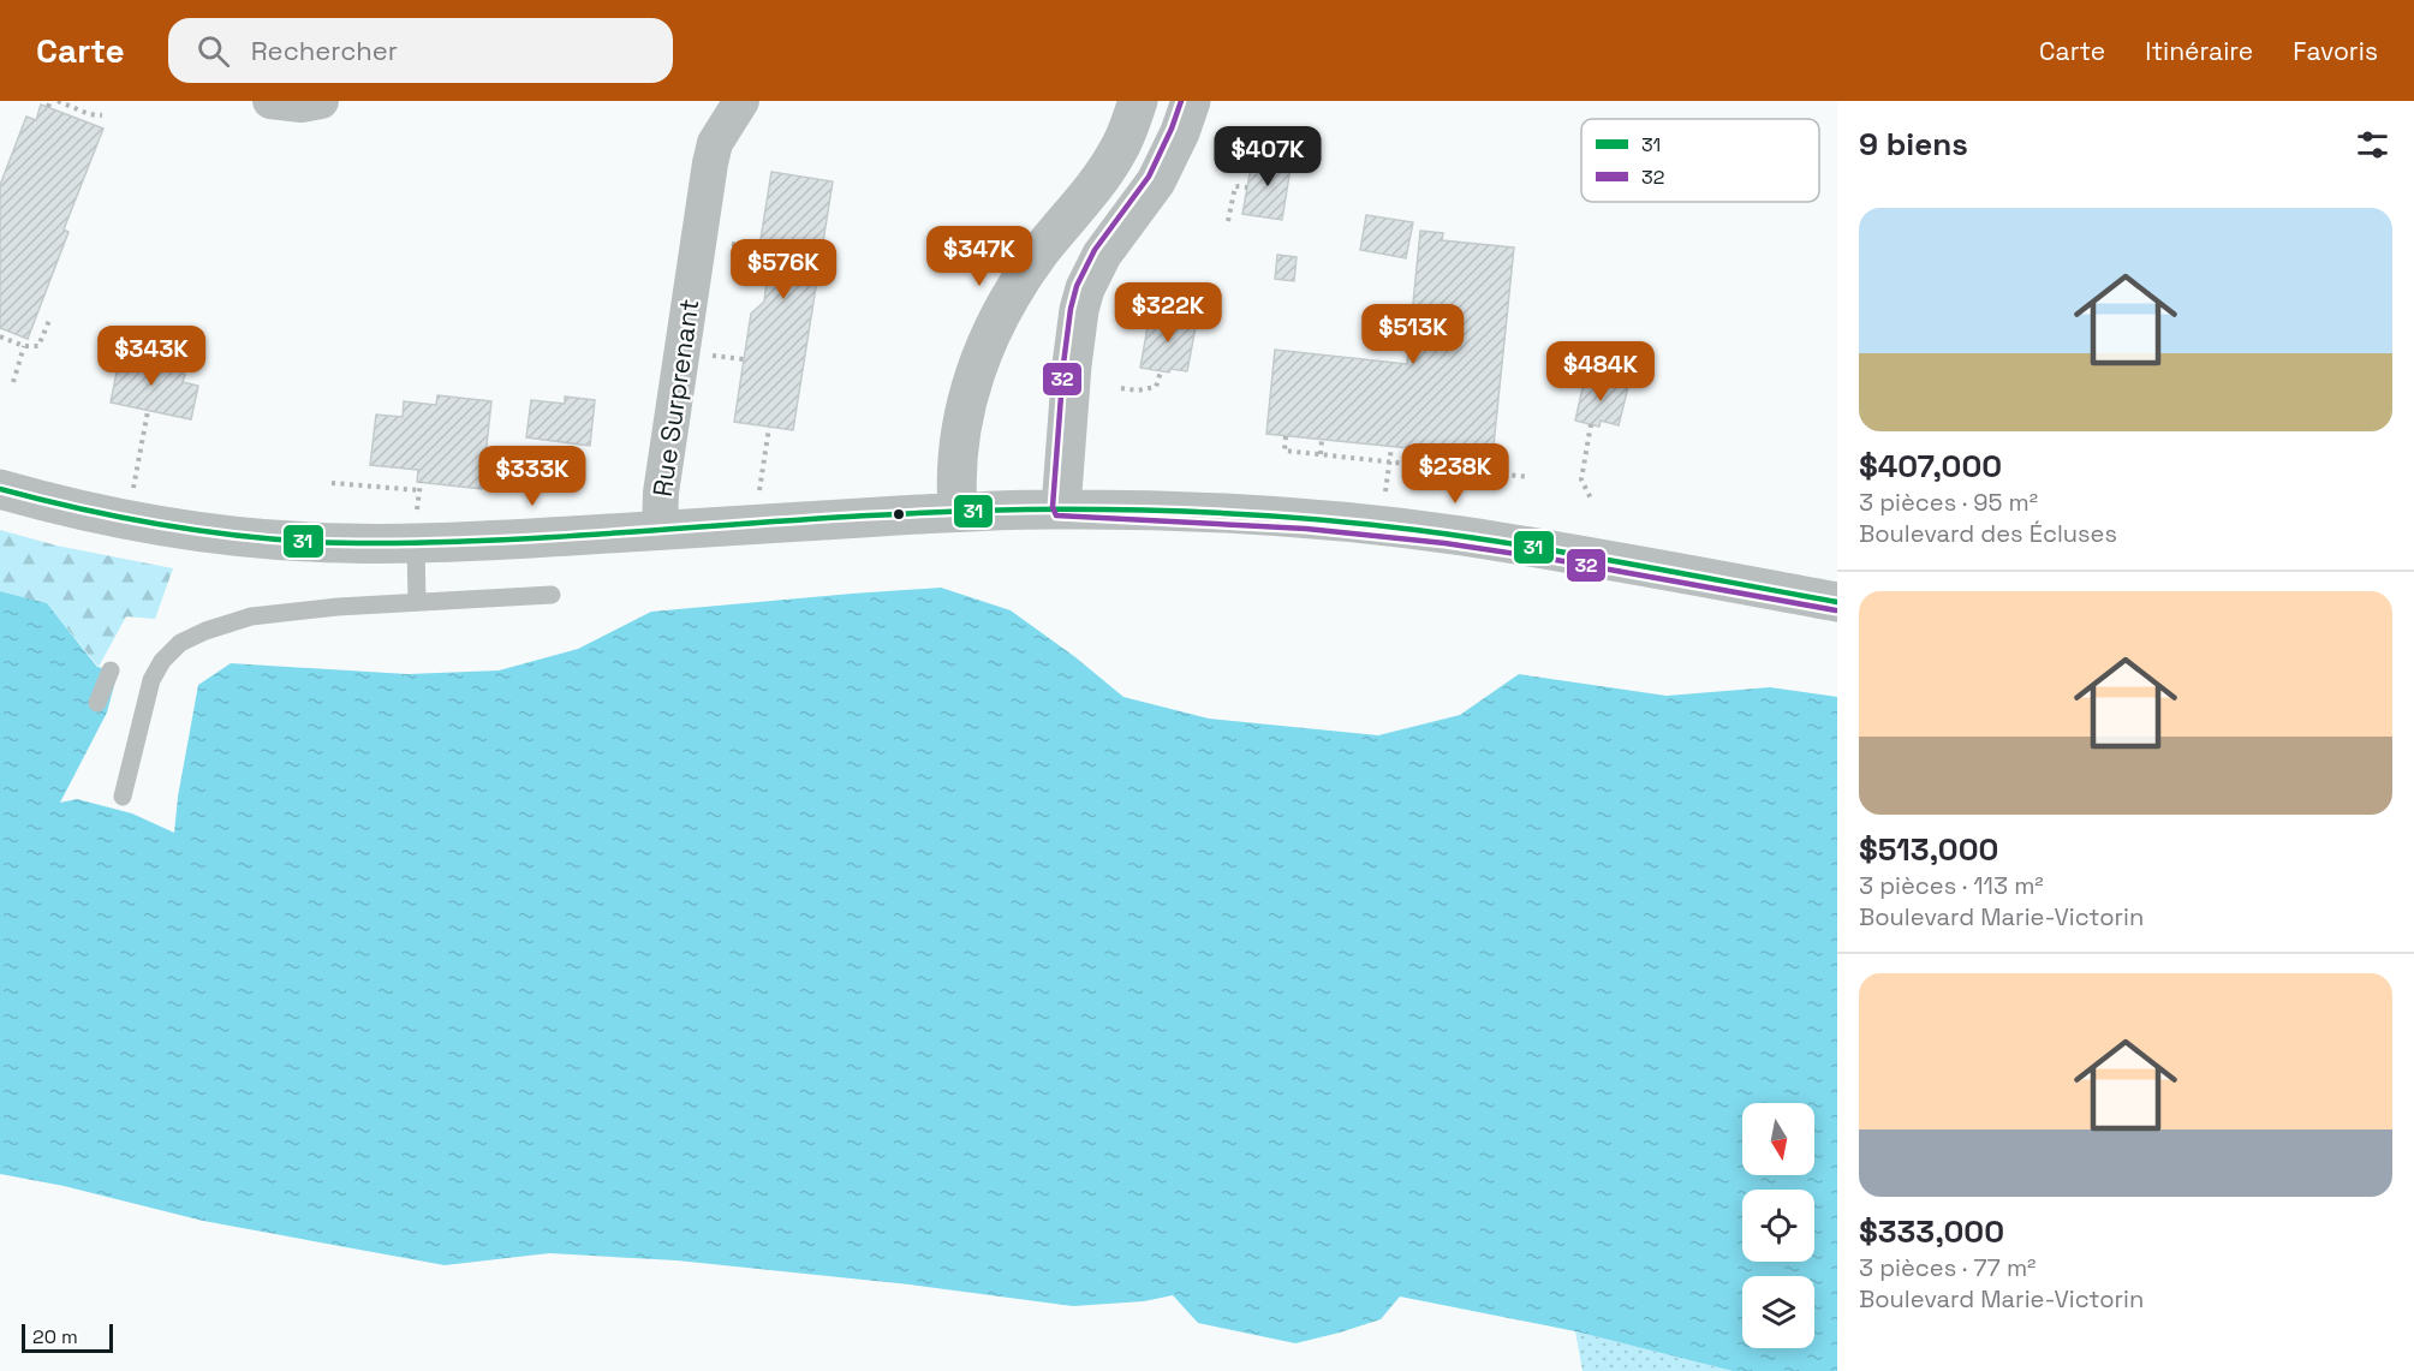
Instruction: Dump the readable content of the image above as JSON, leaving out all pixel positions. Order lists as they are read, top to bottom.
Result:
{
  "streets": {
    "street": ["Rue Surprenant"]
  },
  "lines": ["transit line 32", "transit line 31"],
  "legend": ["31", "32"],
  "scale_bar": "20 m",
  "north": "bottom",
  "page": {
    "header": "Carte",
    "search": "Rechercher",
    "nav": ["Carte", "Itinéraire", "Favoris"],
    "heading": "9 biens",
    "price": [
      "$407K",
      "$347K",
      "$576K",
      "$322K",
      "$513K",
      "$343K",
      "$484K",
      "$238K",
      "$333K"
    ],
    "list": [
      {
        "name": "$407,000",
        "note": "3 pièces · 95 m² · Boulevard des Écluses"
      },
      {
        "name": "$513,000",
        "note": "3 pièces · 113 m² · Boulevard Marie-Victorin"
      },
      {
        "name": "$333,000",
        "note": "3 pièces · 77 m² · Boulevard Marie-Victorin"
      }
    ],
    "scale": "20 m"
  }
}
